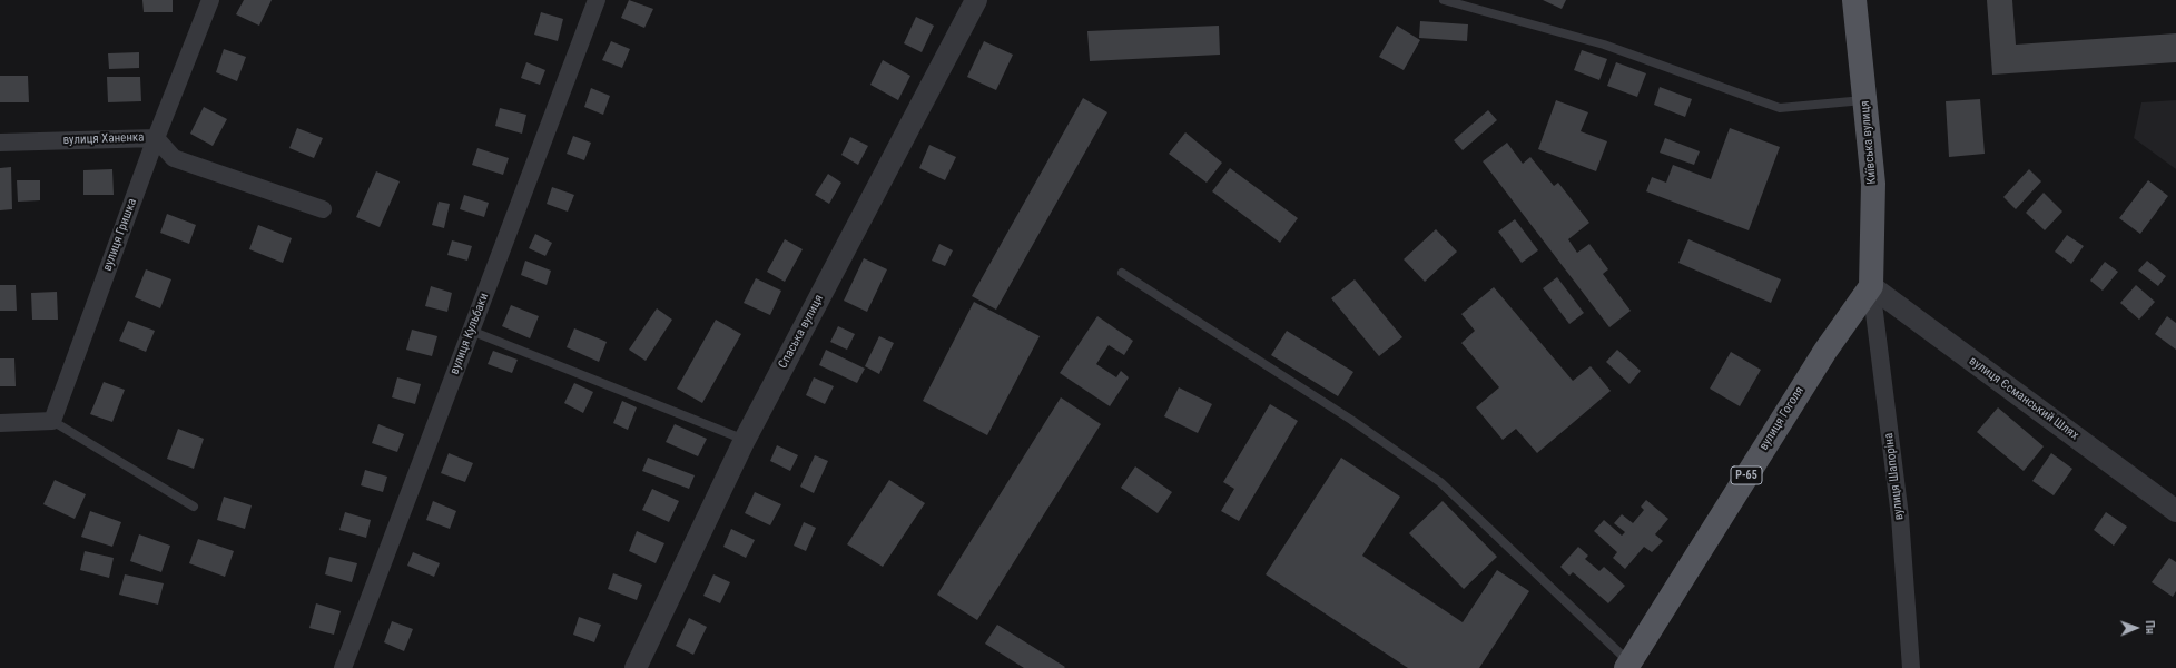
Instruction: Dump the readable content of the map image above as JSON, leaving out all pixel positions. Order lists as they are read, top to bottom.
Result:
{
  "streets": {
    "main road": ["Київська вулиця", "вулиця Гоголя", "Р-65"],
    "street": [
      "вулиця Ханенка",
      "вулиця Гришка",
      "Спаська вулиця",
      "вулиця Кульбаки",
      "вулиця Єсманський Шлях",
      "вулиця Шапоріна"
    ]
  },
  "crossings": [
    ["вулиця Ханенка", "вулиця Гришка"],
    ["Київська вулиця", "вулиця Єсманський Шлях"],
    ["Київська вулиця", "вулиця Гоголя"],
    ["Київська вулиця", "вулиця Шапоріна"],
    ["вулиця Єсманський Шлях", "вулиця Гоголя"],
    ["вулиця Єсманський Шлях", "вулиця Шапоріна"],
    ["вулиця Гоголя", "вулиця Шапоріна"]
  ],
  "north": "right"
}
